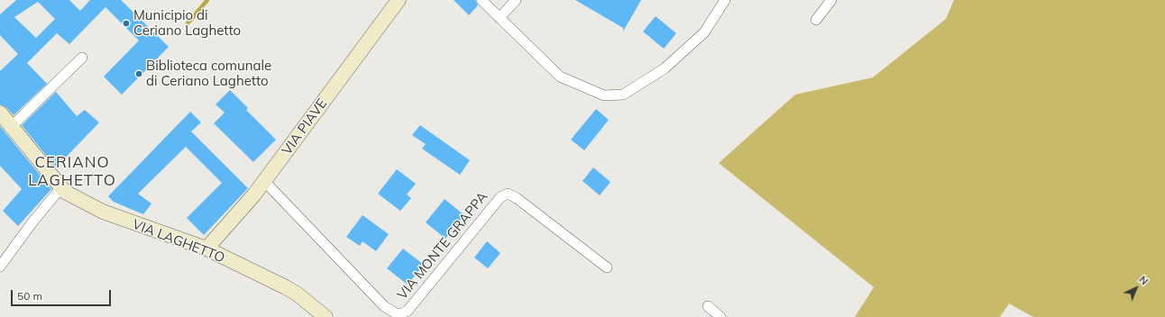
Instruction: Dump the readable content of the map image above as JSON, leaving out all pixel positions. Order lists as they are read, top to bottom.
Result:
{
  "streets": {
    "street": ["VIA PIAVE", "VIA LAGHETTO", "VIA MONTE GRAPPA"]
  },
  "crossings": [
    ["VIA PIAVE", "VIA LAGHETTO"],
    ["VIA PIAVE", "VIA MONTE GRAPPA"]
  ],
  "districts": ["CERIANO LAGHETTO"],
  "places": ["Municipio di Ceriano Laghetto", "Biblioteca comunale di Ceriano Laghetto"],
  "scale_bar": "50 m",
  "north": "top right"
}
